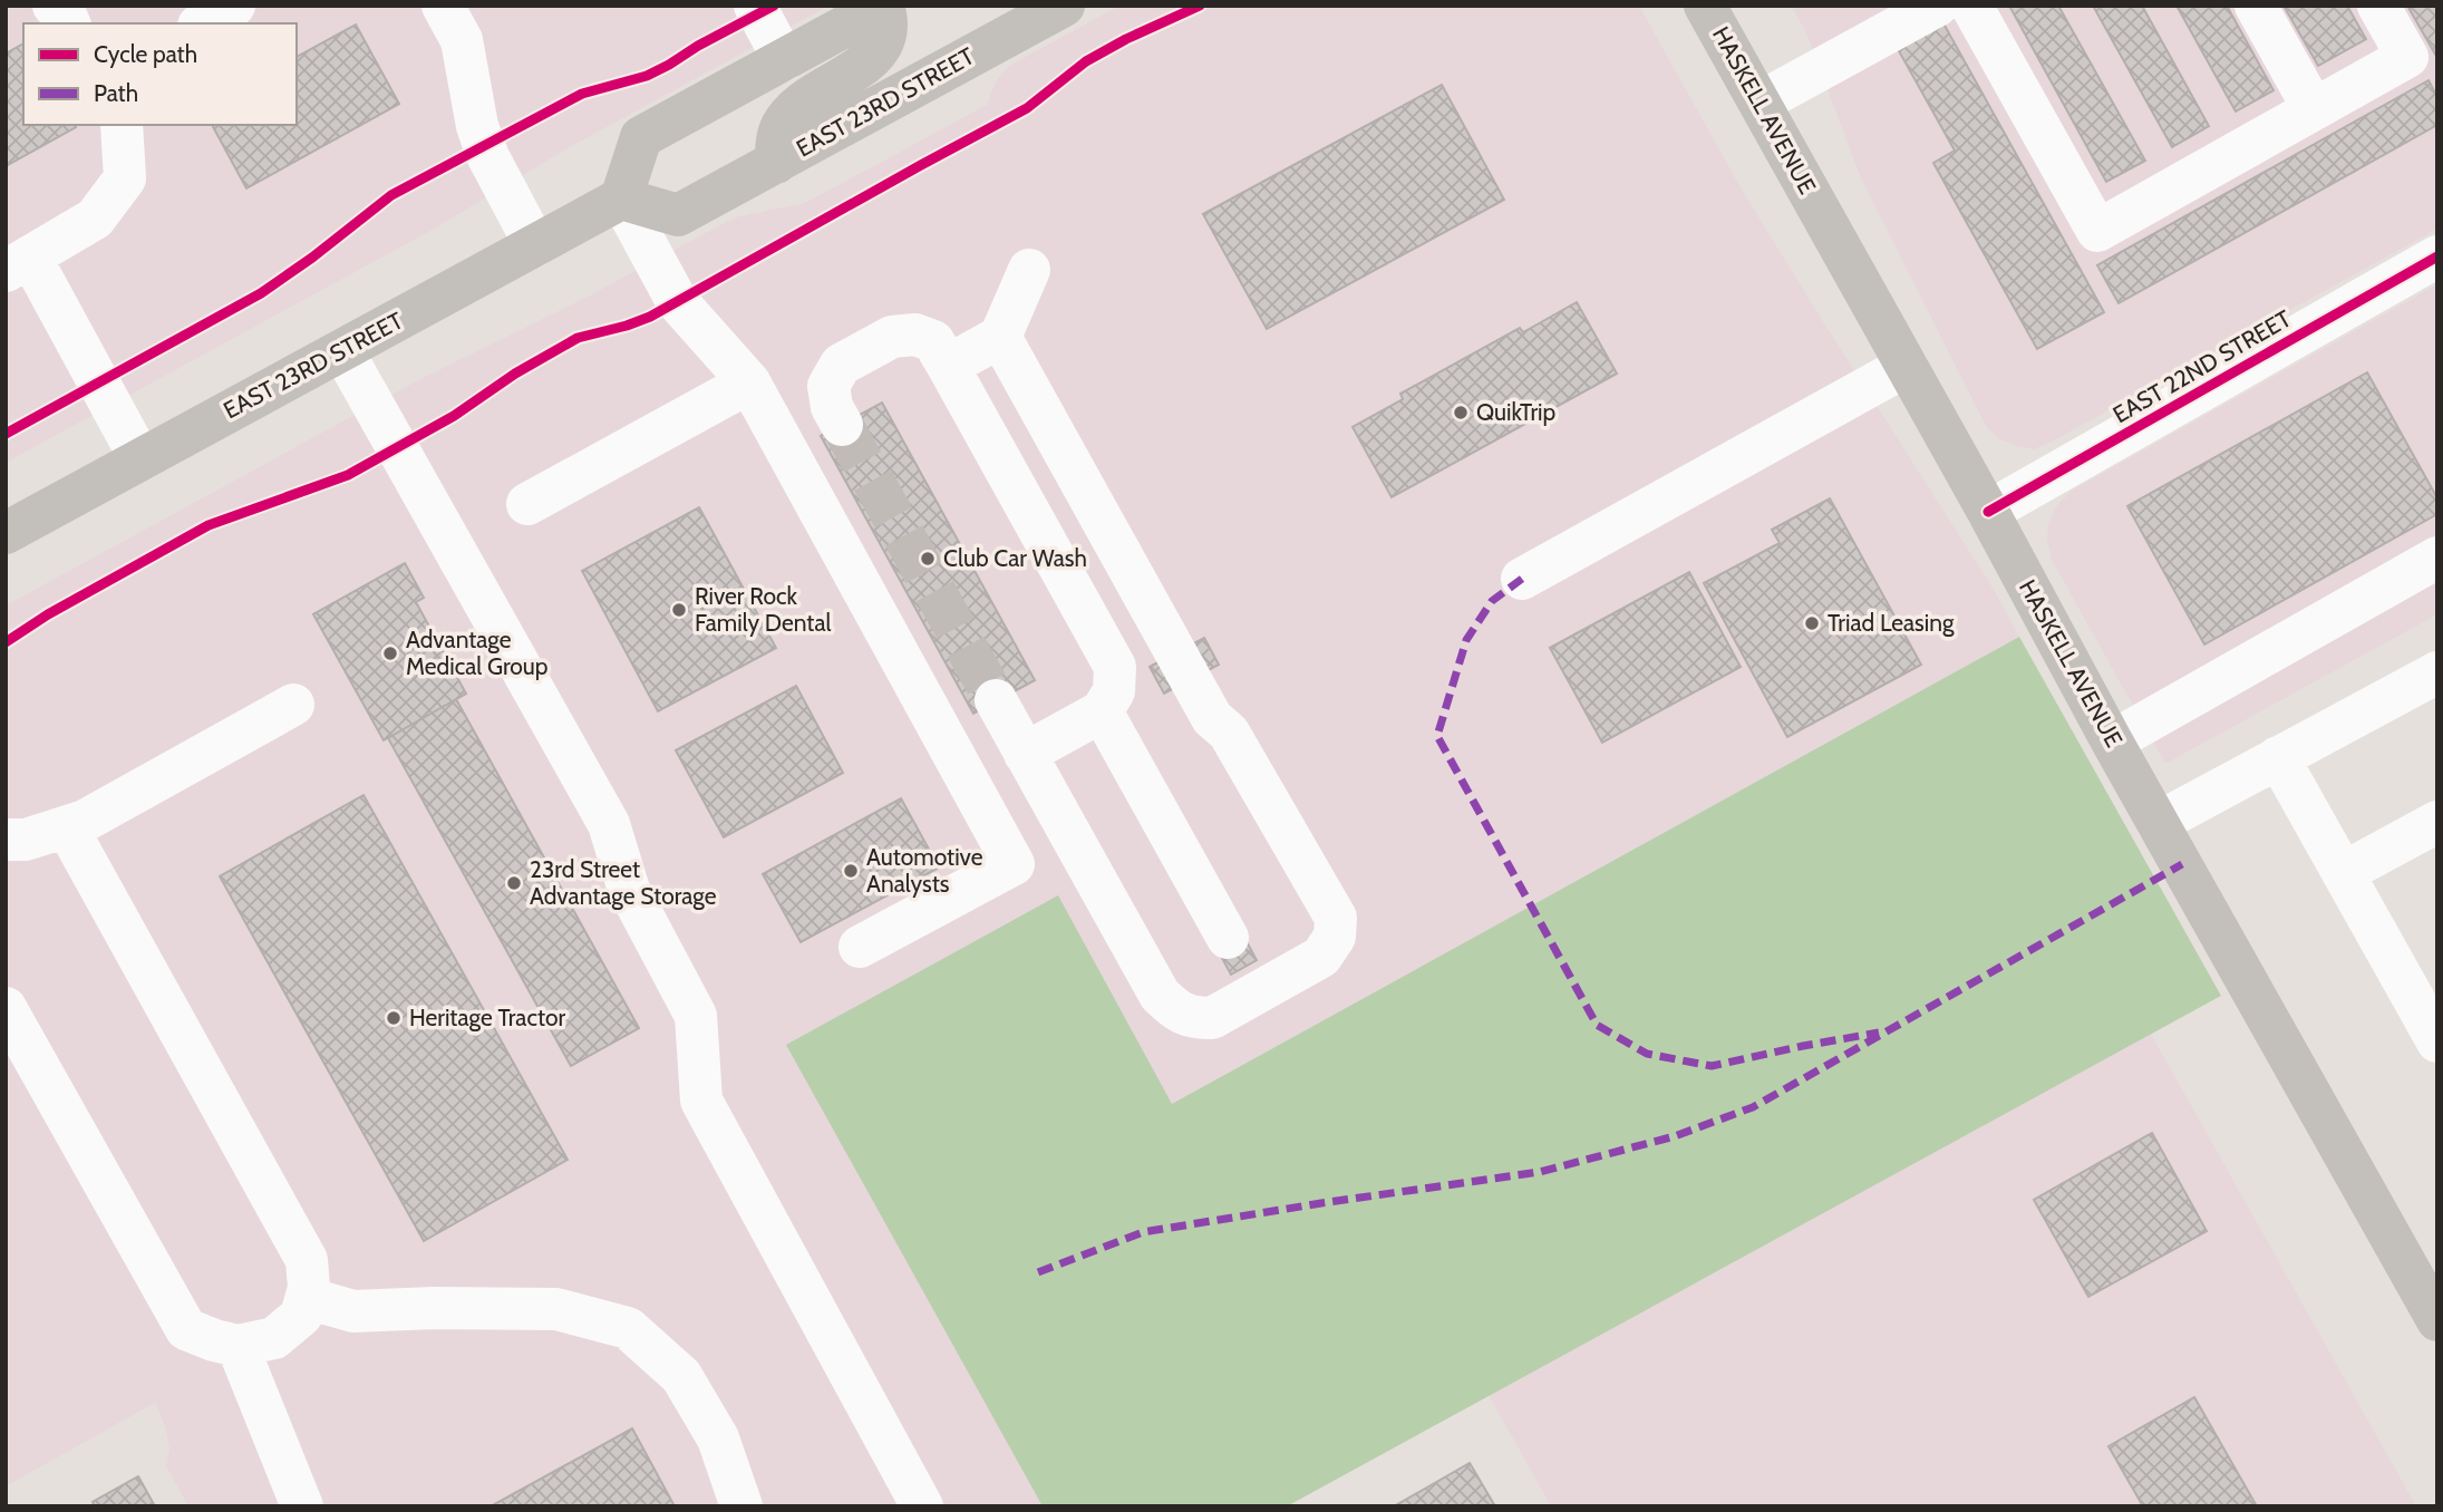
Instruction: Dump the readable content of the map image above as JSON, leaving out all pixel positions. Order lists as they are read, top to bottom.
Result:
{
  "streets": {
    "main road": ["EAST 23RD STREET", "HASKELL AVENUE"],
    "street": ["EAST 22ND STREET"]
  },
  "crossings": [
    ["HASKELL AVENUE", "EAST 22ND STREET"]
  ],
  "places": [
    "QuikTrip",
    "Club Car Wash",
    "River Rock Family Dental",
    "Triad Leasing",
    "Advantage Medical Group",
    "Automotive Analysts",
    "23rd Street Advantage Storage",
    "Heritage Tractor"
  ],
  "legend": ["Cycle path", "Path"]
}
